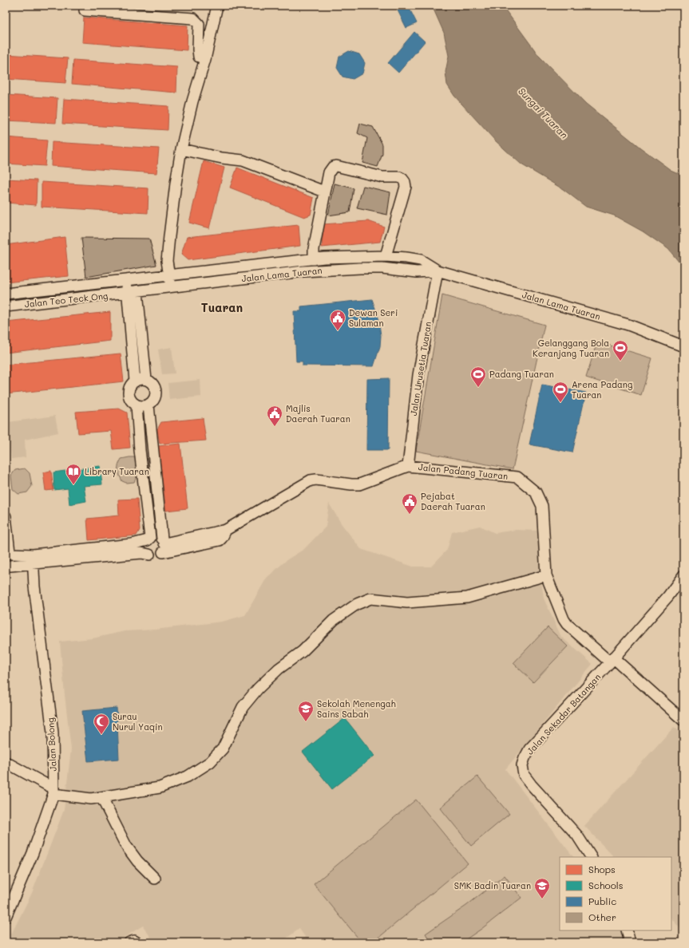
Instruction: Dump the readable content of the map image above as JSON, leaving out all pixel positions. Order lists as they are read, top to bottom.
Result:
{
  "streets": {
    "street": [
      "Jalan Lama Tuaran",
      "Jalan Teo Teck Ong",
      "Jalan Urusetia Tuaran",
      "Jalan Padang Tuaran",
      "Jalan Sekadar Batangan",
      "Jalan Bolong"
    ]
  },
  "crossings": [
    ["Jalan Lama Tuaran", "Jalan Teo Teck Ong"],
    ["Jalan Lama Tuaran", "Jalan Urusetia Tuaran"],
    ["Jalan Urusetia Tuaran", "Jalan Padang Tuaran"],
    ["Jalan Padang Tuaran", "Jalan Sekadar Batangan"]
  ],
  "districts": ["Tuaran"],
  "water": ["Sungai Tuaran"],
  "places": {
    "public building": ["Dewan Seri Sulaman", "Majlis Daerah Tuaran", "Pejabat Daerah Tuaran"],
    "sports": ["Gelanggang Bola Keranjang Tuaran", "Padang Tuaran", "Arena Padang Tuaran"],
    "library": ["Library Tuaran"],
    "school or university": ["Sekolah Menengah Sains Sabah", "SMK Badin Tuaran"],
    "mosque": ["Surau Nurul Yaqin"]
  },
  "legend": [
    "Shops",
    "Schools",
    "Public",
    "Other"
  ]
}
